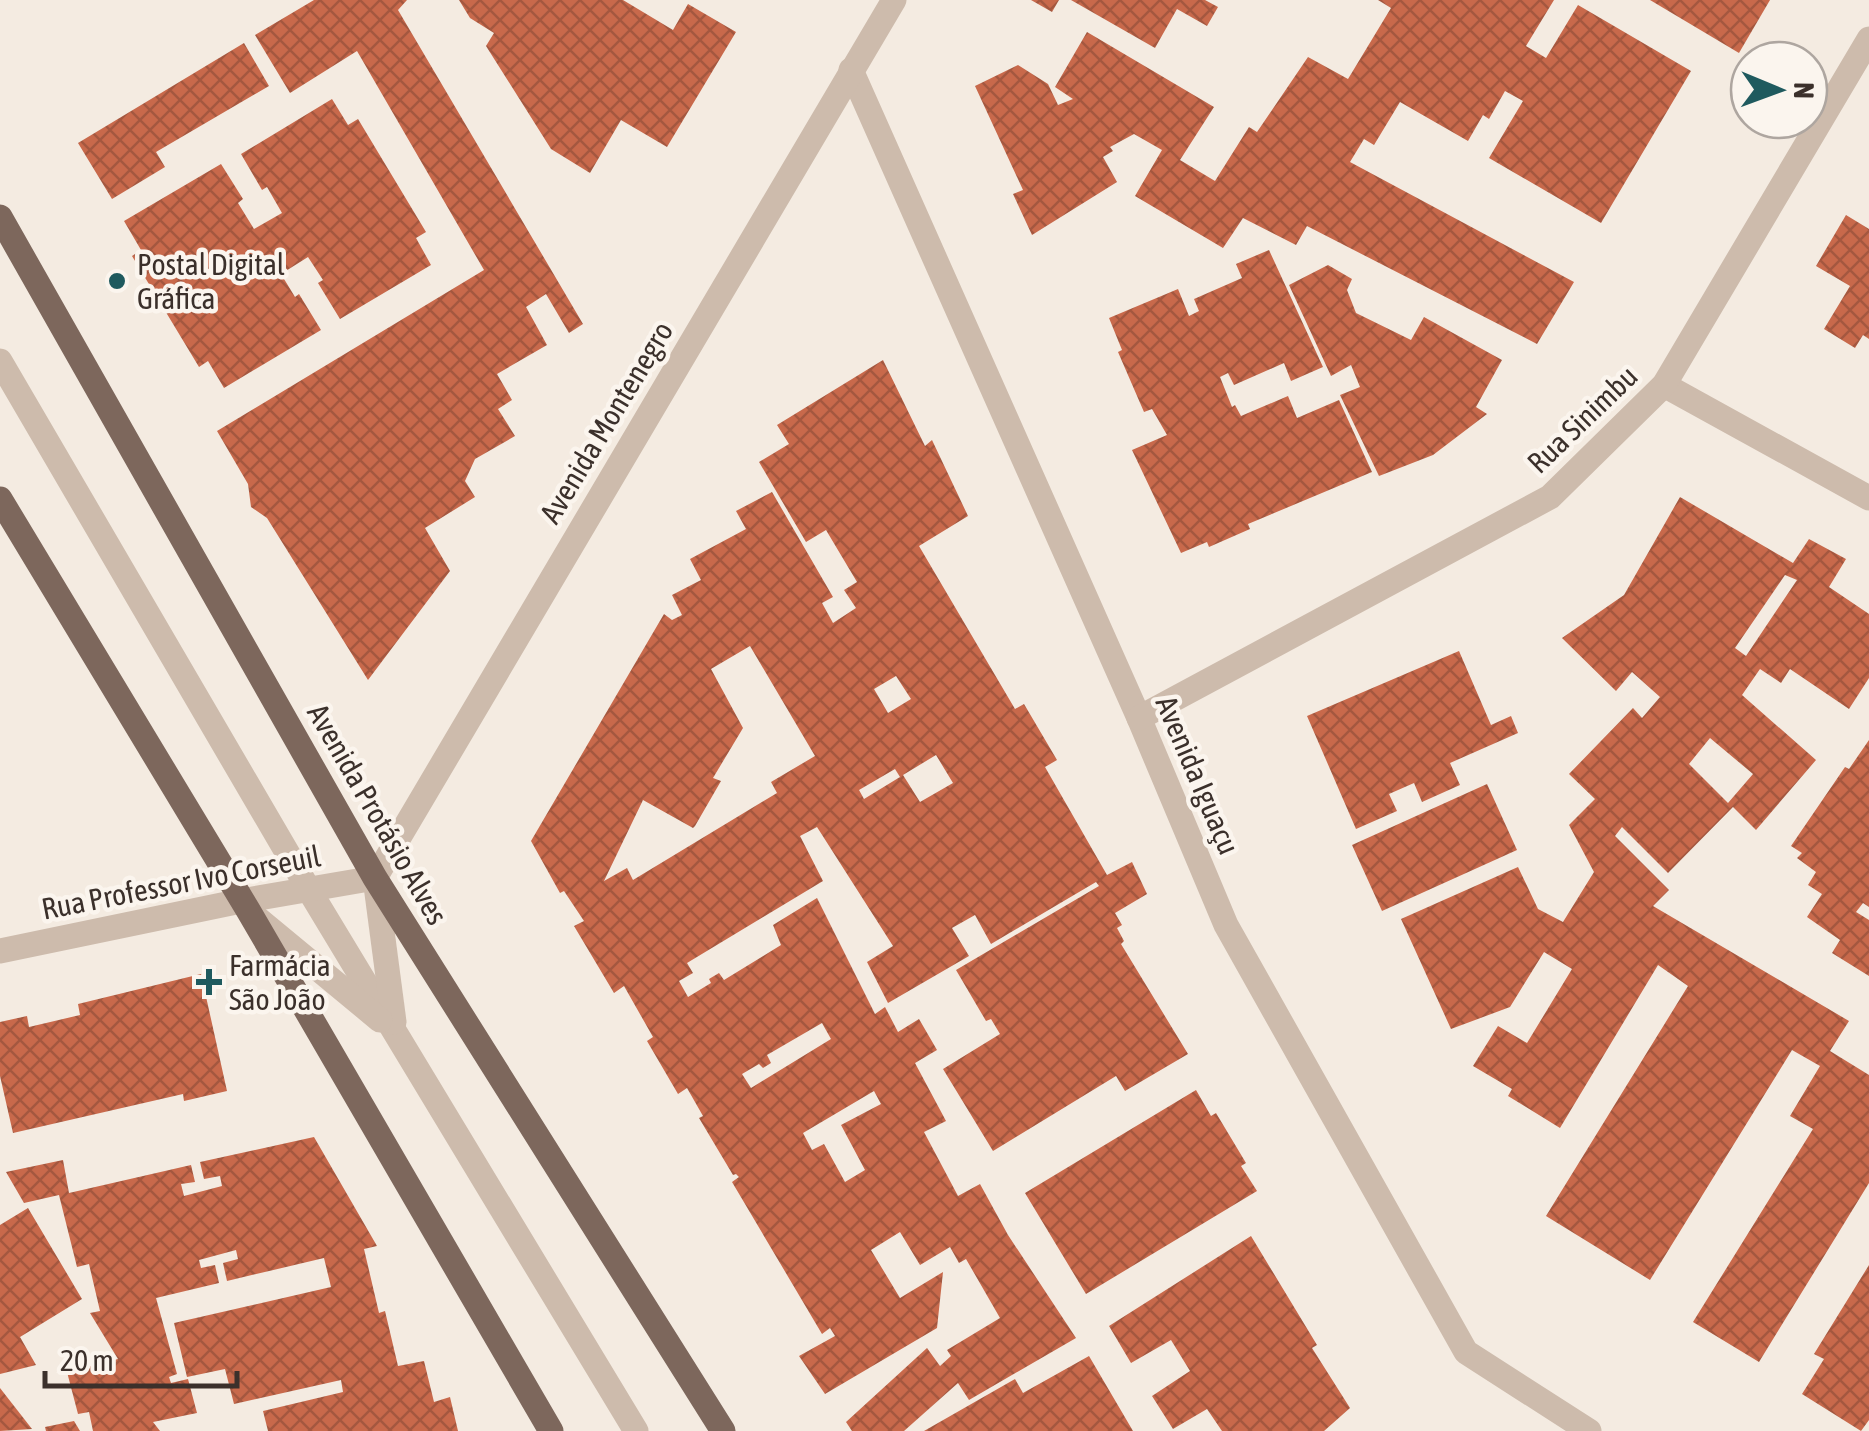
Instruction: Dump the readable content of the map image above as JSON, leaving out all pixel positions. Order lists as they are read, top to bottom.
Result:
{
  "streets": {
    "main road": ["Avenida Protásio Alves"],
    "street": [
      "Rua Sinimbu",
      "Avenida Montenegro",
      "Avenida Iguaçu",
      "Rua Professor Ivo Corseuil"
    ]
  },
  "crossings": [
    ["Rua Sinimbu", "Avenida Iguaçu"],
    ["Avenida Montenegro", "Avenida Iguaçu"],
    ["Avenida Montenegro", "Avenida Protásio Alves"],
    ["Avenida Montenegro", "Rua Professor Ivo Corseuil"],
    ["Avenida Protásio Alves", "Rua Professor Ivo Corseuil"]
  ],
  "places": {
    "other": ["Postal Digital Gráfica"],
    "health": ["Farmácia São João"]
  },
  "scale_bar": "20 m",
  "north": "right"
}
